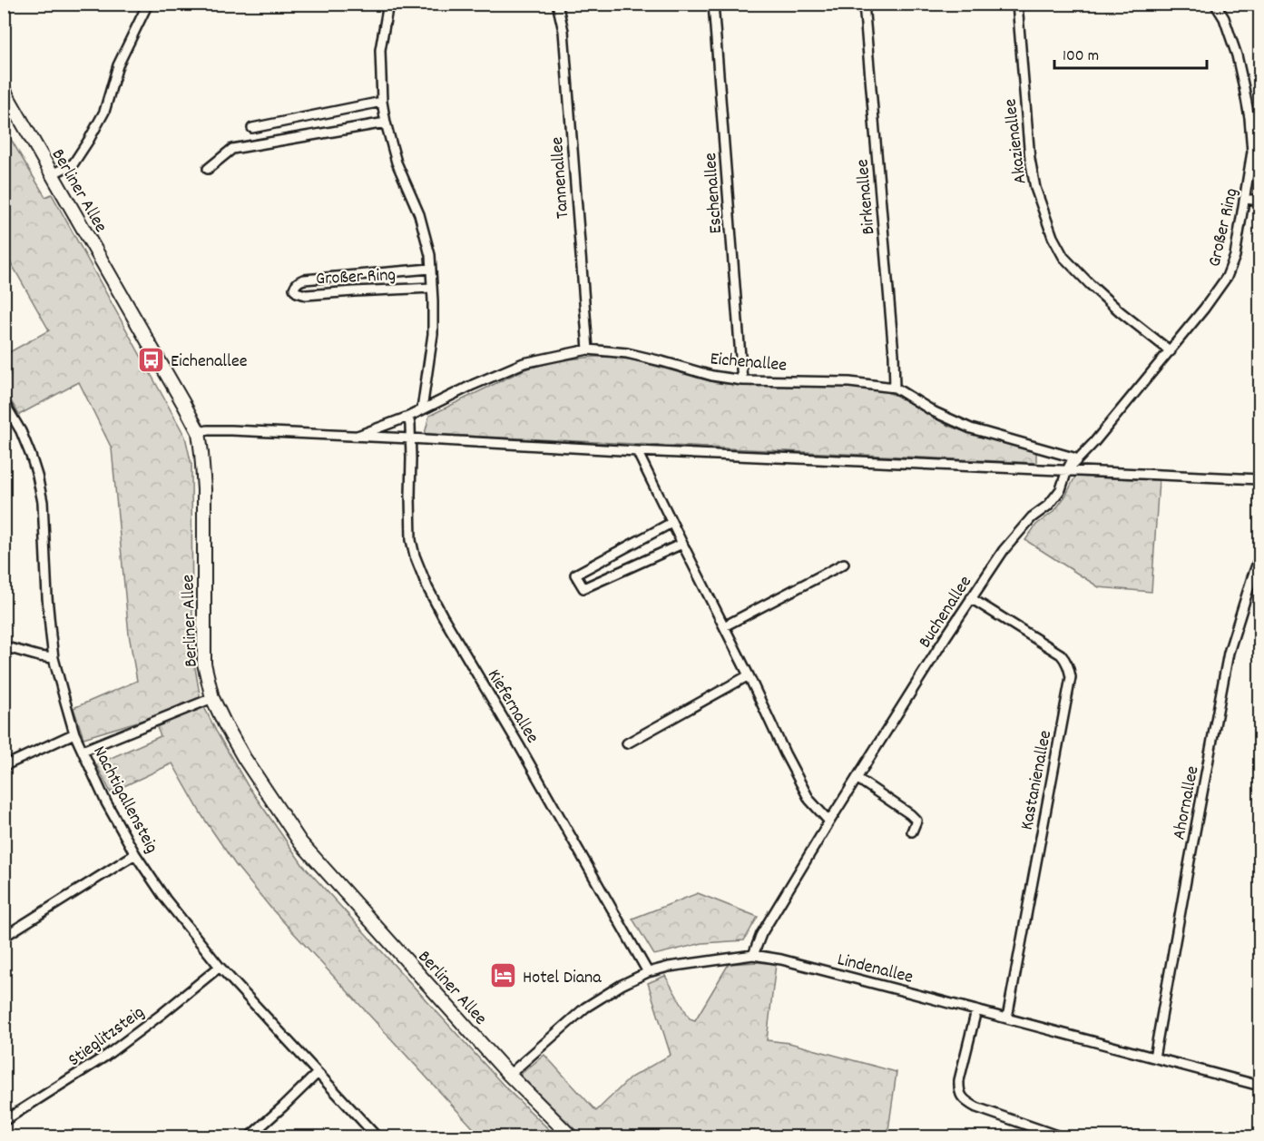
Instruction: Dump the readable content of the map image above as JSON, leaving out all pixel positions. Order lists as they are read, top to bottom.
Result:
{
  "streets": {
    "main road": ["Berliner Allee"],
    "street": [
      "Akazienallee",
      "Tannenallee",
      "Eschenallee",
      "Birkenallee",
      "Großer Ring",
      "Eichenallee",
      "Buchenallee",
      "Kiefernallee",
      "Kastanienallee",
      "Nachtigallensteig",
      "Ahornallee",
      "Lindenallee",
      "Stieglitzsteig"
    ]
  },
  "crossings": [
    ["Akazienallee", "Großer Ring"],
    ["Tannenallee", "Eichenallee"],
    ["Berliner Allee", "Eichenallee"],
    ["Berliner Allee", "Lindenallee"],
    ["Eschenallee", "Eichenallee"],
    ["Birkenallee", "Eichenallee"],
    ["Großer Ring", "Eichenallee"],
    ["Großer Ring", "Buchenallee"],
    ["Eichenallee", "Buchenallee"],
    ["Eichenallee", "Kiefernallee"],
    ["Buchenallee", "Kastanienallee"],
    ["Buchenallee", "Lindenallee"],
    ["Kiefernallee", "Lindenallee"],
    ["Kastanienallee", "Lindenallee"],
    ["Nachtigallensteig", "Stieglitzsteig"],
    ["Ahornallee", "Lindenallee"]
  ],
  "places": {
    "bus stop": ["Eichenallee"],
    "hotel": ["Hotel Diana"]
  },
  "scale_bar": "100 m"
}
